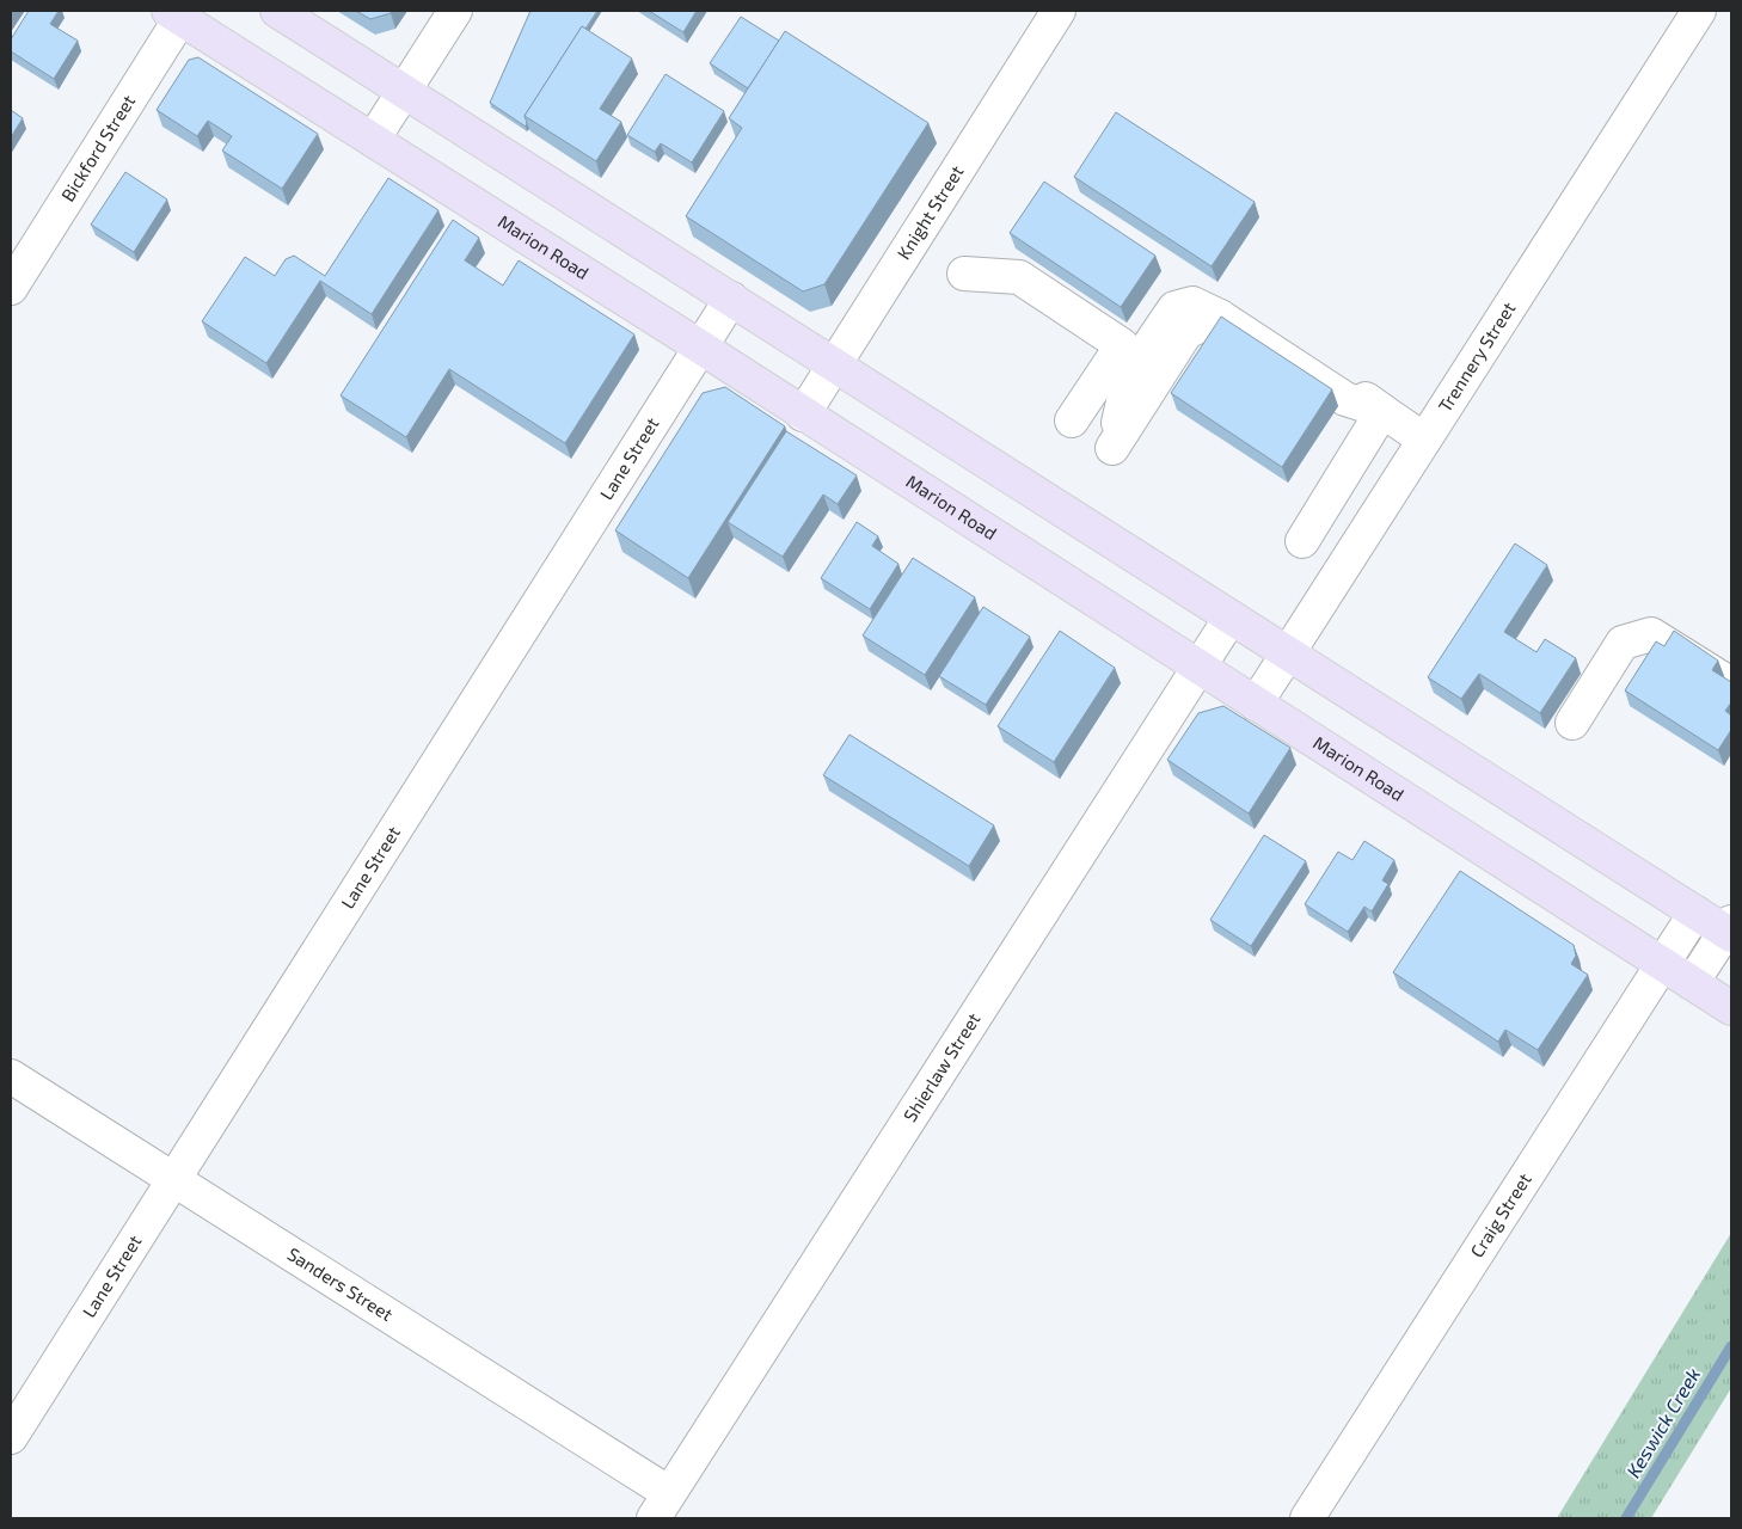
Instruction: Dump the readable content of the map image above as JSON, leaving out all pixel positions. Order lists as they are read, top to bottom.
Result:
{
  "streets": {
    "main road": ["Marion Road"],
    "street": [
      "Bickford Street",
      "Knight Street",
      "Trennery Street",
      "Lane Street",
      "Shierlaw Street",
      "Craig Street",
      "Sanders Street"
    ]
  },
  "crossings": [
    ["Bickford Street", "Marion Road"],
    ["Knight Street", "Marion Road"],
    ["Marion Road", "Trennery Street"],
    ["Marion Road", "Lane Street"],
    ["Marion Road", "Shierlaw Street"],
    ["Marion Road", "Craig Street"],
    ["Lane Street", "Sanders Street"],
    ["Shierlaw Street", "Sanders Street"]
  ],
  "water": ["Keswick Creek"]
}
